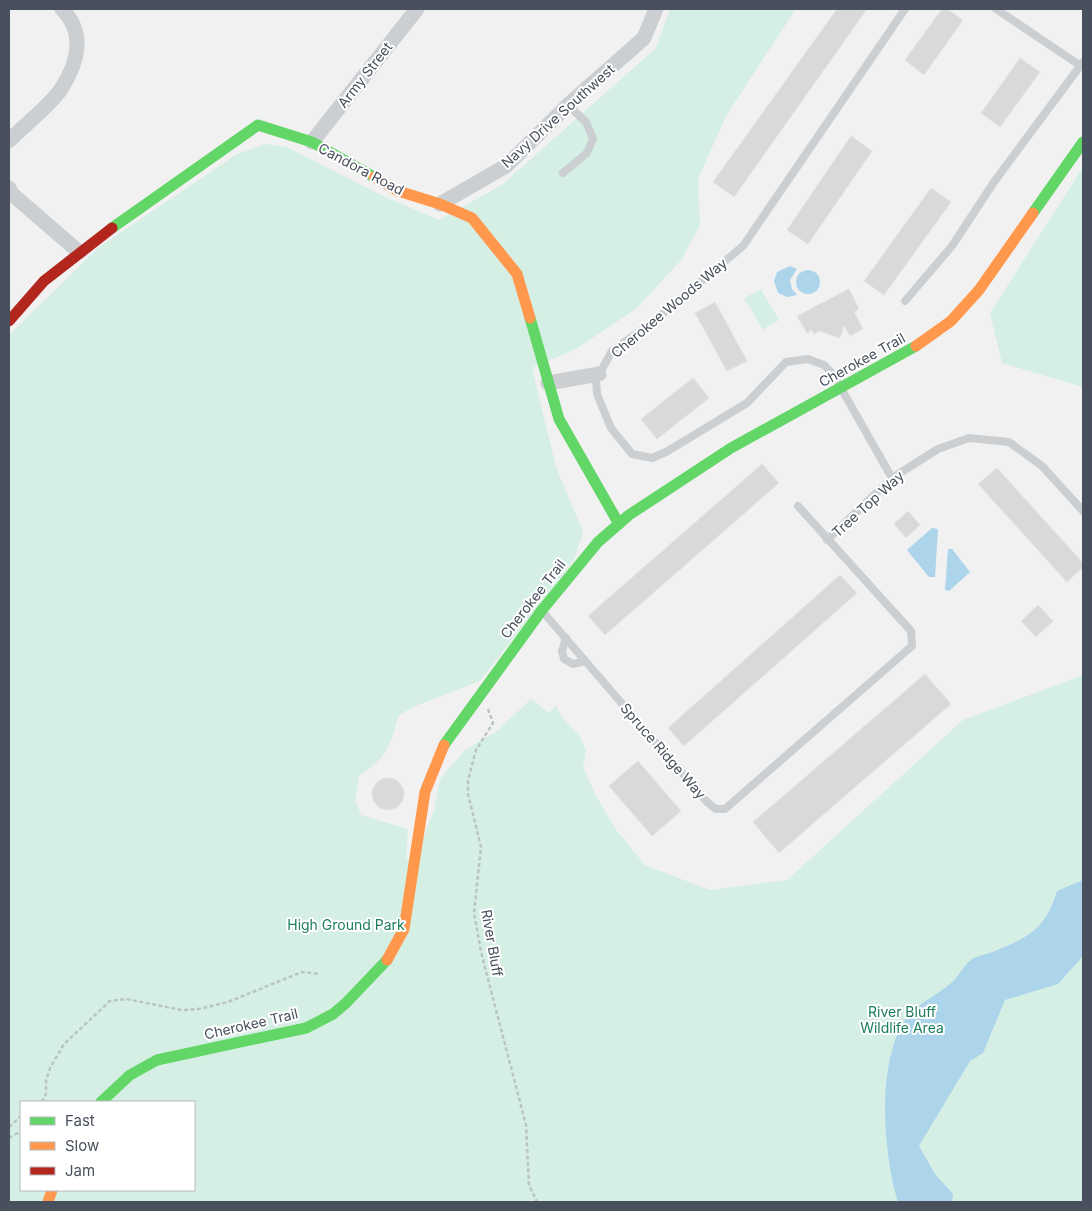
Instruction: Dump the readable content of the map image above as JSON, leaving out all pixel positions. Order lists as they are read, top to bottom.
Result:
{
  "streets": {
    "street": [
      "Army Street",
      "Navy Drive Southwest",
      "Candora Road",
      "Cherokee Trail"
    ],
    "lane": ["Cherokee Woods Way", "Tree Top Way", "Spruce Ridge Way"],
    "path": ["River Bluff"]
  },
  "crossings": [
    ["Army Street", "Candora Road"],
    ["Navy Drive Southwest", "Candora Road"],
    ["Candora Road", "Cherokee Trail"],
    ["Cherokee Woods Way", "Cherokee Trail"],
    ["Cherokee Woods Way", "Tree Top Way"],
    ["Cherokee Trail", "Spruce Ridge Way"],
    ["Cherokee Trail", "River Bluff"],
    ["Tree Top Way", "Spruce Ridge Way"]
  ],
  "parks": ["High Ground Park", "River Bluff Wildlife Area"],
  "legend": ["Fast", "Slow", "Jam"]
}
